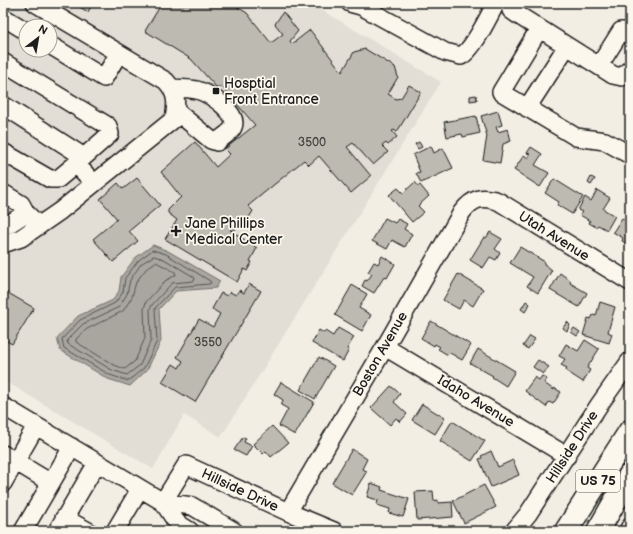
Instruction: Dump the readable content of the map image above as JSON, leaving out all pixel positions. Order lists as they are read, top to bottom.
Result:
{
  "streets": {
    "highway": ["US 75"],
    "street": [
      "Utah Avenue",
      "Boston Avenue",
      "Idaho Avenue",
      "Hillside Drive"
    ]
  },
  "crossings": [
    ["Utah Avenue", "Boston Avenue"],
    ["Boston Avenue", "Idaho Avenue"],
    ["Boston Avenue", "Hillside Drive"],
    ["Idaho Avenue", "Hillside Drive"]
  ],
  "places": {
    "transit": ["Hosptial Front Entrance"],
    "health": ["Jane Phillips Medical Center"]
  },
  "house_numbers": ["3500", "3550"],
  "north": "top right"
}
